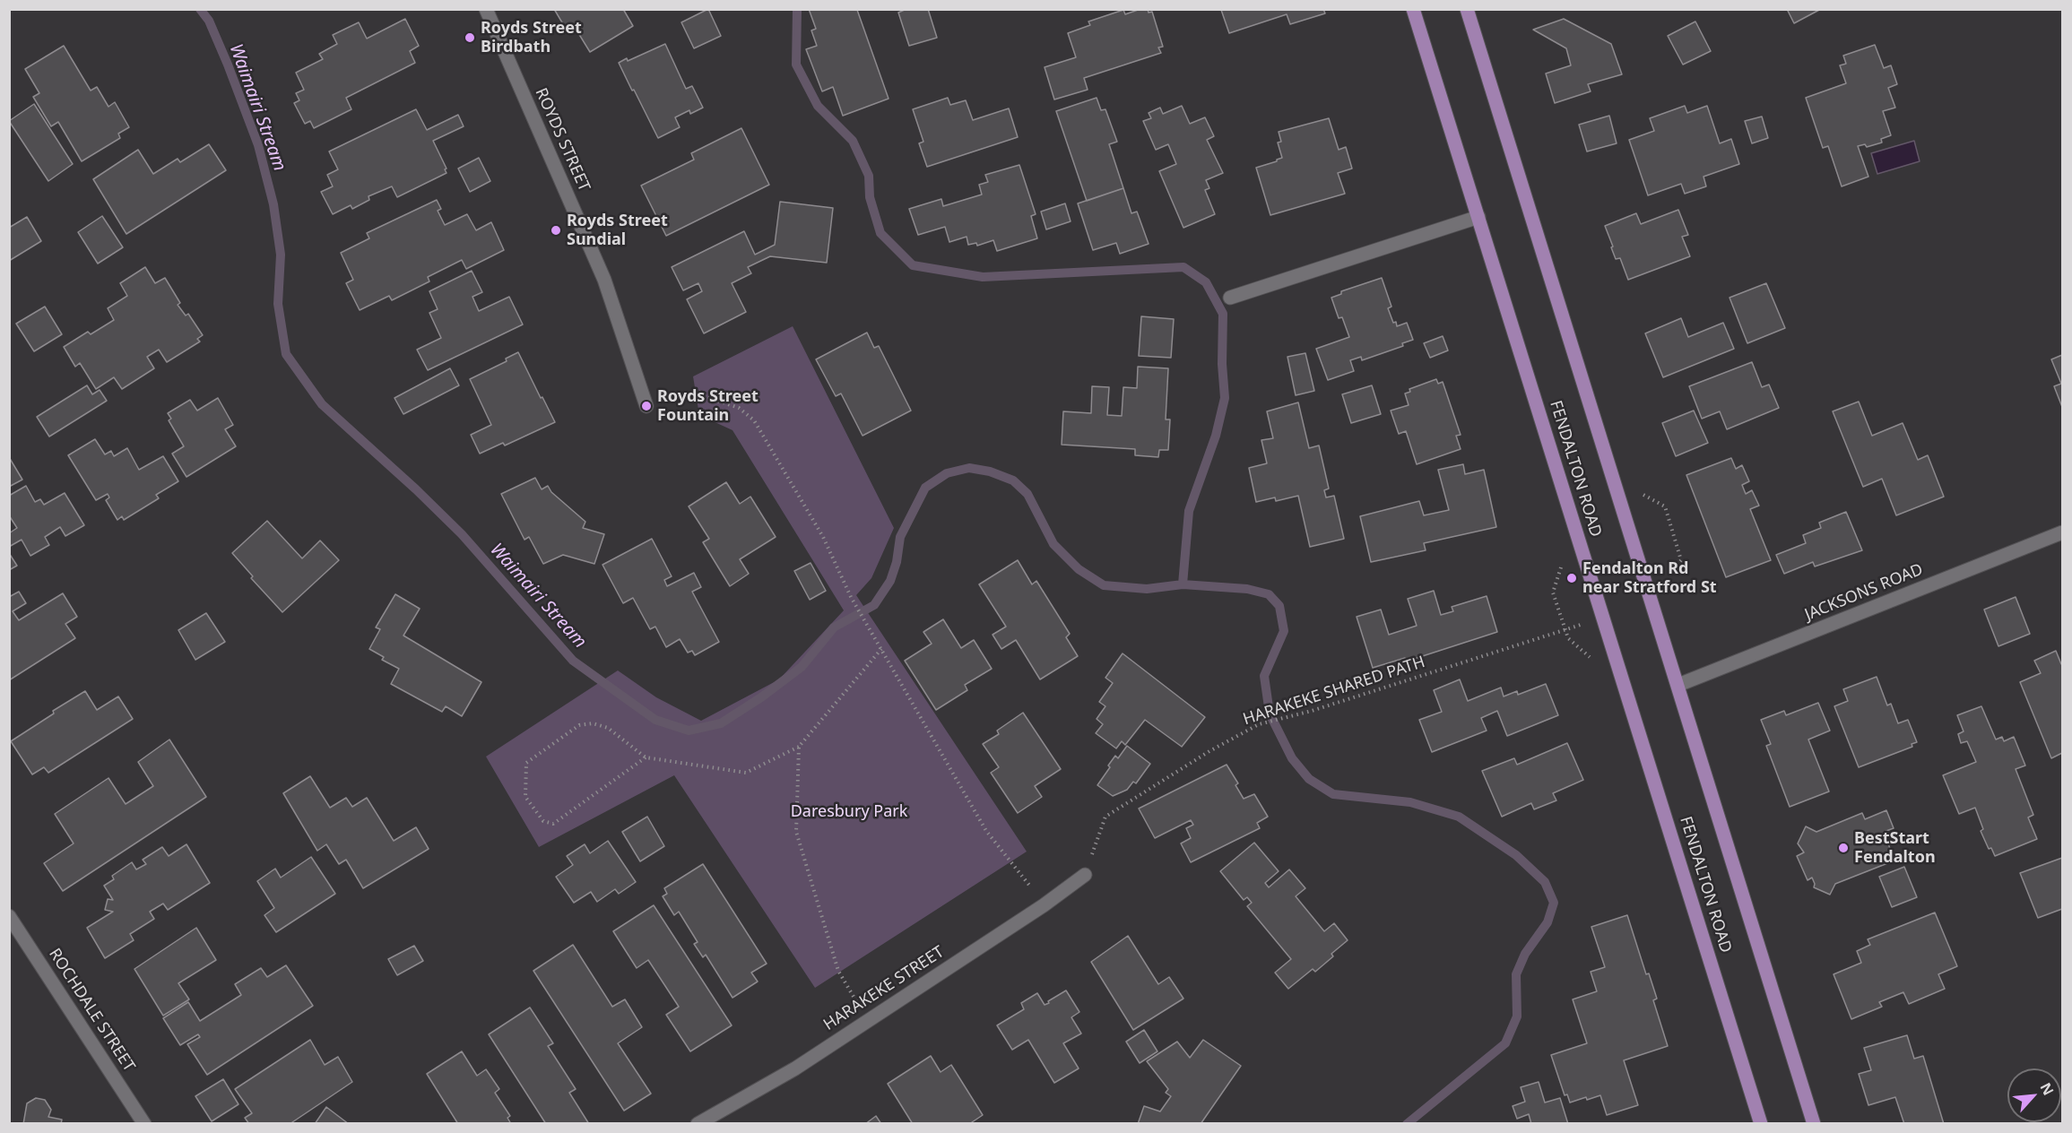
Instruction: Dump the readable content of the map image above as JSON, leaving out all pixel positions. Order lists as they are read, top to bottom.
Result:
{
  "streets": {
    "main road": ["FENDALTON ROAD"],
    "street": [
      "ROYDS STREET",
      "JACKSONS ROAD",
      "HARAKEKE STREET",
      "ROCHDALE STREET"
    ],
    "path": ["HARAKEKE SHARED PATH"]
  },
  "crossings": [
    ["FENDALTON ROAD", "JACKSONS ROAD"],
    ["HARAKEKE SHARED PATH", "HARAKEKE STREET"]
  ],
  "water": ["Waimairi Stream"],
  "parks": ["Daresbury Park"],
  "places": [
    "Royds Street Birdbath",
    "Royds Street Sundial",
    "Royds Street Fountain",
    "Fendalton Rd near Stratford St",
    "BestStart Fendalton"
  ],
  "north": "top right"
}
